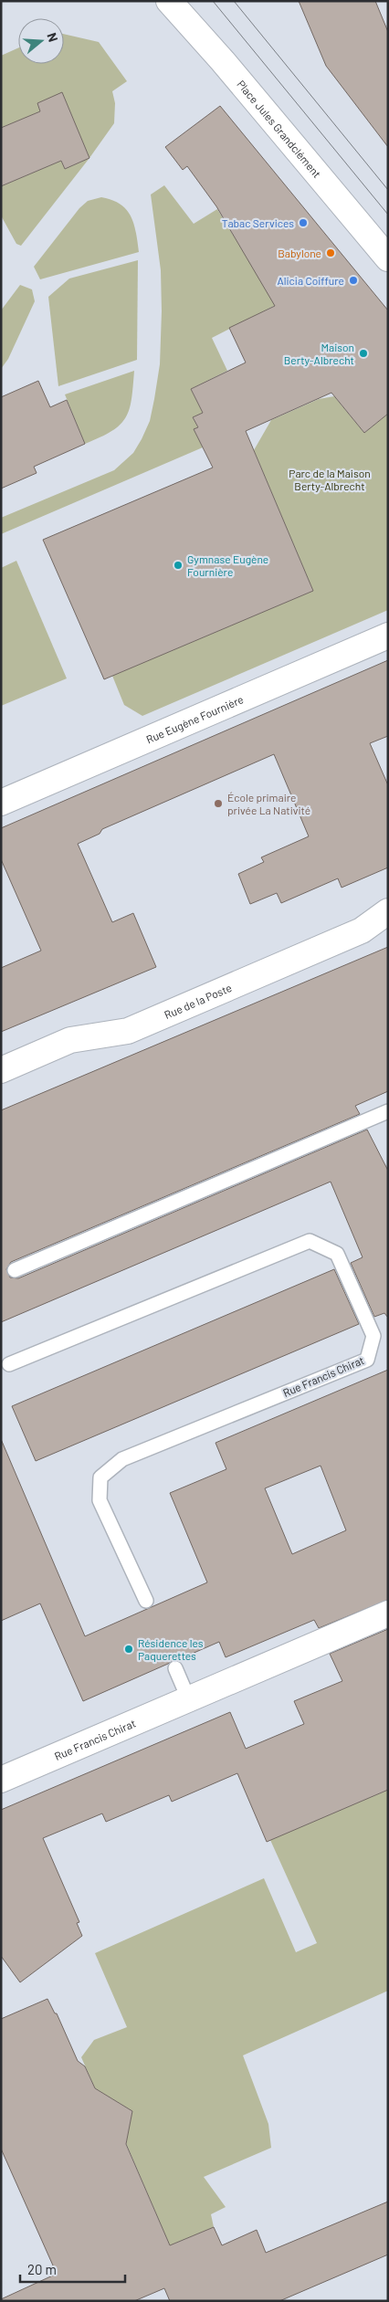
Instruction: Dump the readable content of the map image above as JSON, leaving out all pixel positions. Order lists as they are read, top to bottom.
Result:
{
  "streets": {
    "street": [
      "Place Jules Grandclément",
      "Rue Eugène Fournière",
      "Rue de la Poste",
      "Rue Francis Chirat"
    ]
  },
  "parks": ["Parc de la Maison Berty-Albrecht"],
  "places": [
    "Tabac Services",
    "Babylone",
    "Alicia Coiffure",
    "Maison Berty-Albrecht",
    "Gymnase Eugène Fournière",
    "École primaire privée La Nativité",
    "Résidence les Paquerettes"
  ],
  "scale_bar": "20 m",
  "north": "right"
}
